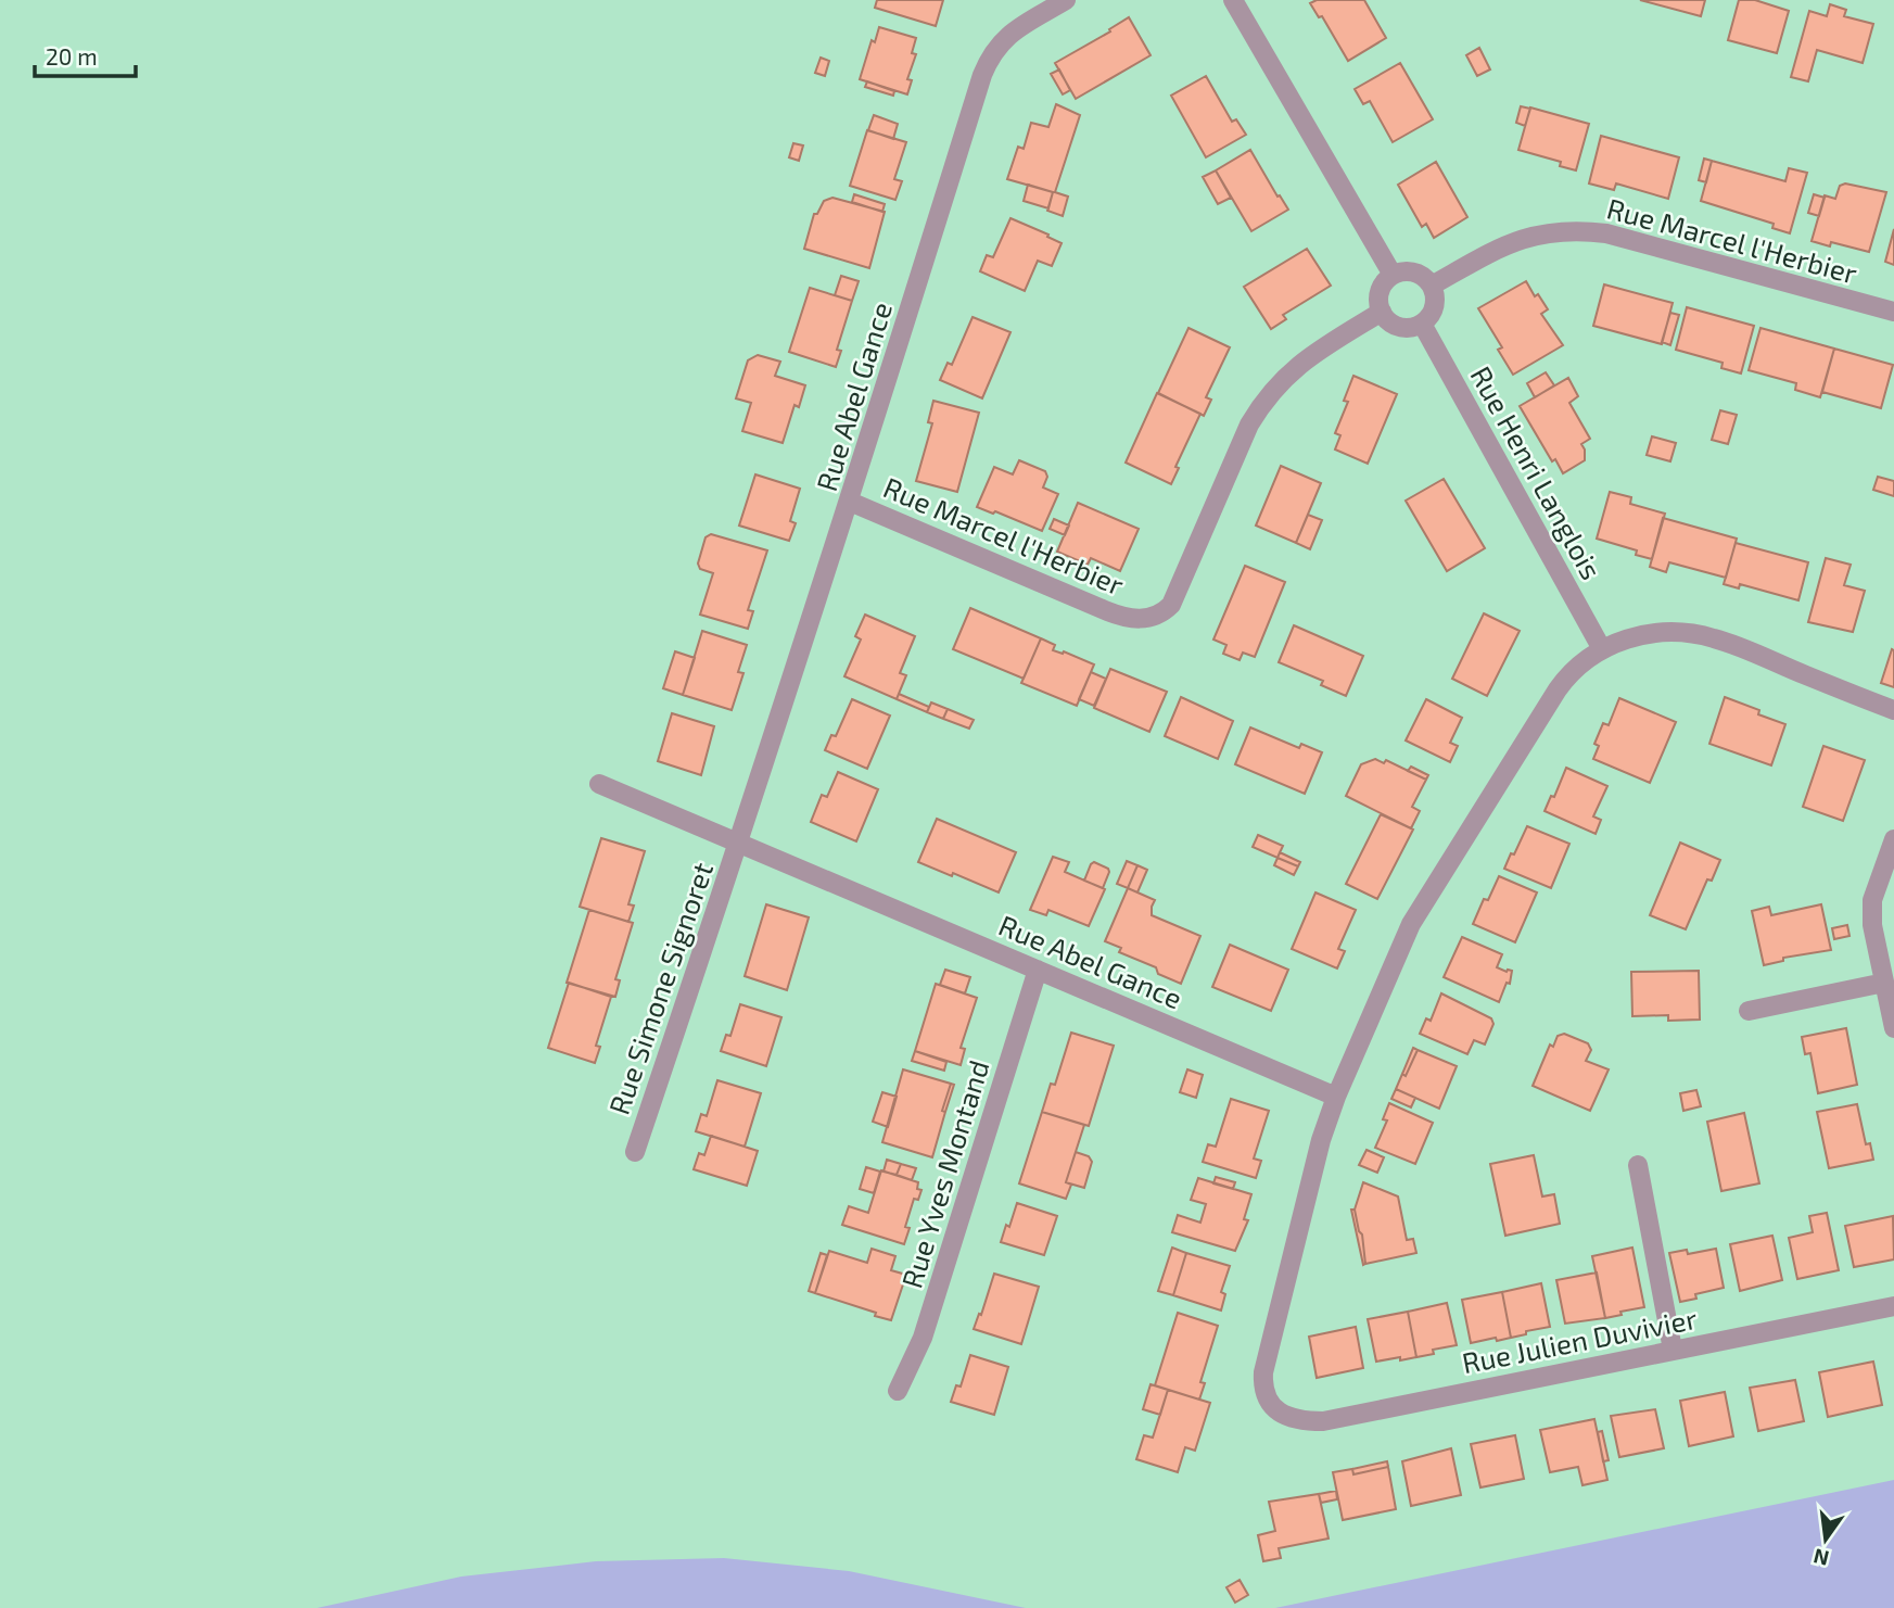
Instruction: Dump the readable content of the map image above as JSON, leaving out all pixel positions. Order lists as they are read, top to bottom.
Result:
{
  "streets": {
    "street": [
      "Rue Marcel l'Herbier",
      "Rue Abel Gance",
      "Rue Henri Langlois",
      "Rue Simone Signoret",
      "Rue Yves Montand",
      "Rue Julien Duvivier"
    ]
  },
  "crossings": [
    ["Rue Marcel l'Herbier", "Rue Abel Gance"],
    ["Rue Marcel l'Herbier", "Rue Henri Langlois"],
    ["Rue Abel Gance", "Rue Simone Signoret"],
    ["Rue Abel Gance", "Rue Yves Montand"],
    ["Rue Abel Gance", "Rue Julien Duvivier"]
  ],
  "scale_bar": "20 m",
  "north": "bottom"
}
